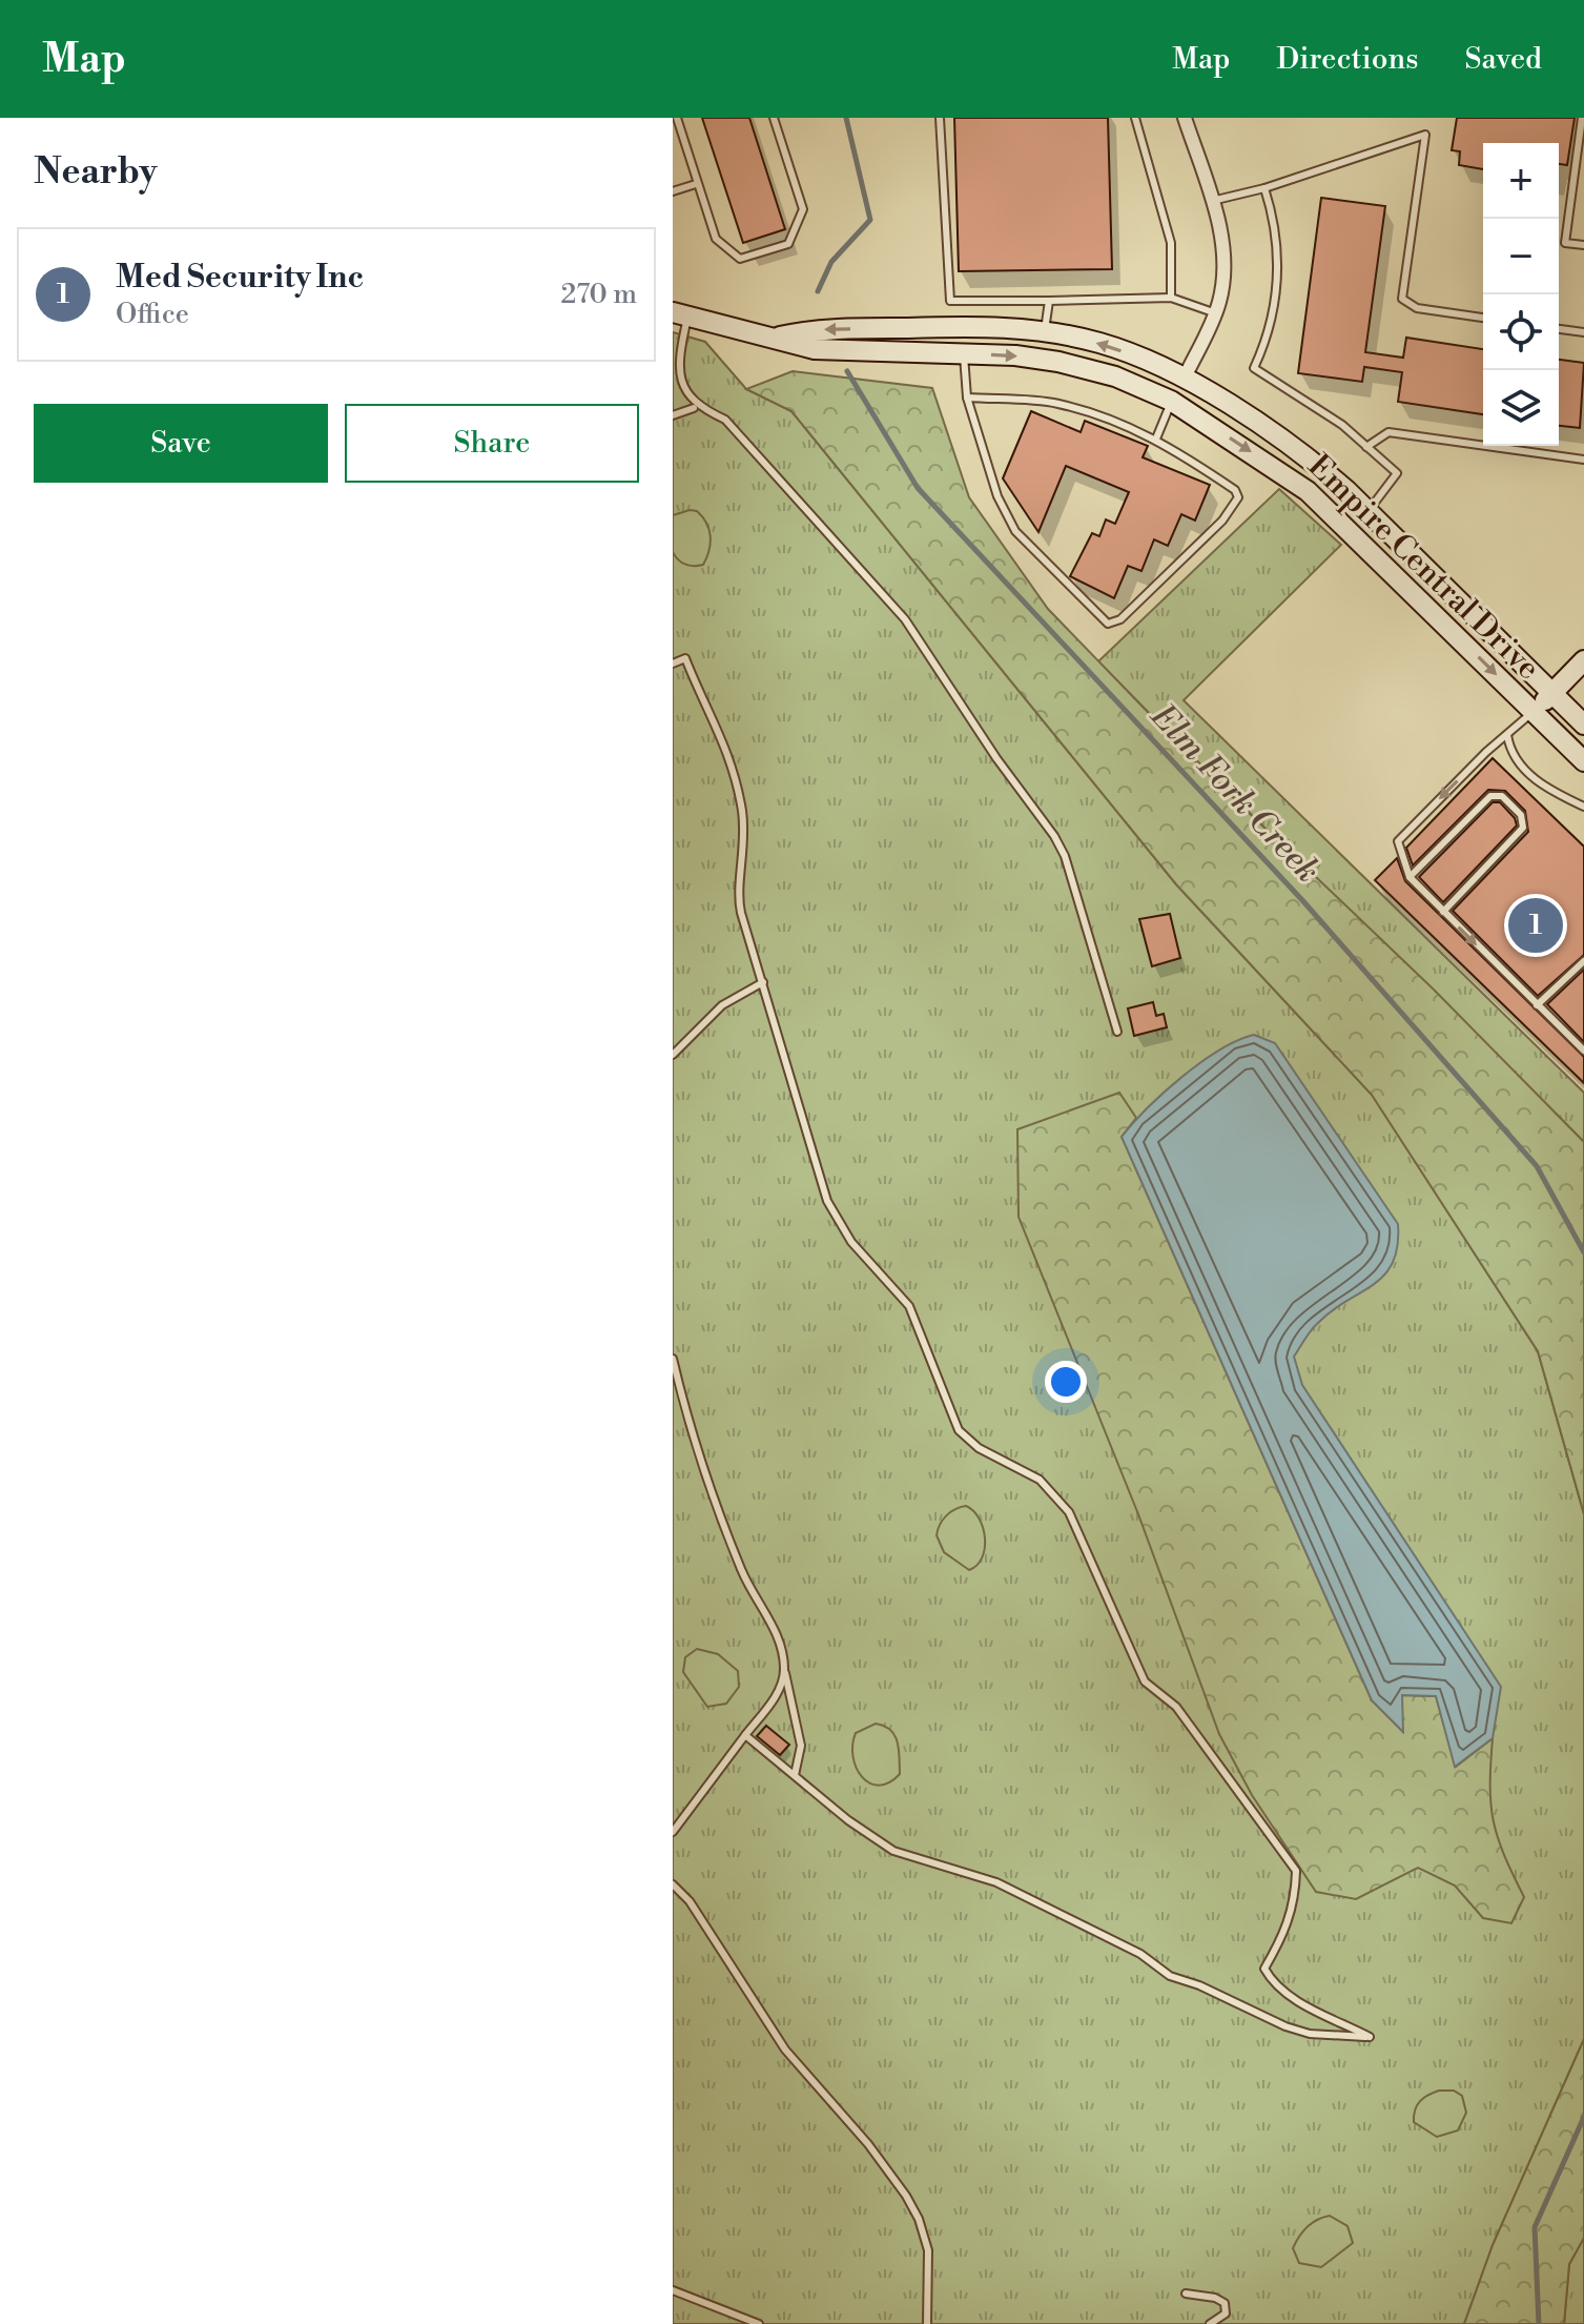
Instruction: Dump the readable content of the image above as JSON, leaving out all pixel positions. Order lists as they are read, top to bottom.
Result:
{
  "streets": {
    "street": ["Empire Central Drive"]
  },
  "water": ["Elm Fork Creek"],
  "page": {
    "header": "Map",
    "nav": ["Map", "Directions", "Saved"],
    "heading": "Nearby",
    "map_buttons": ["+", "−"],
    "list": [
      {
        "mark": "1",
        "name": "Med Security Inc",
        "note": "Office",
        "value": "270 m"
      }
    ],
    "buttons": ["Save", "Share"],
    "pins": "1"
  }
}
